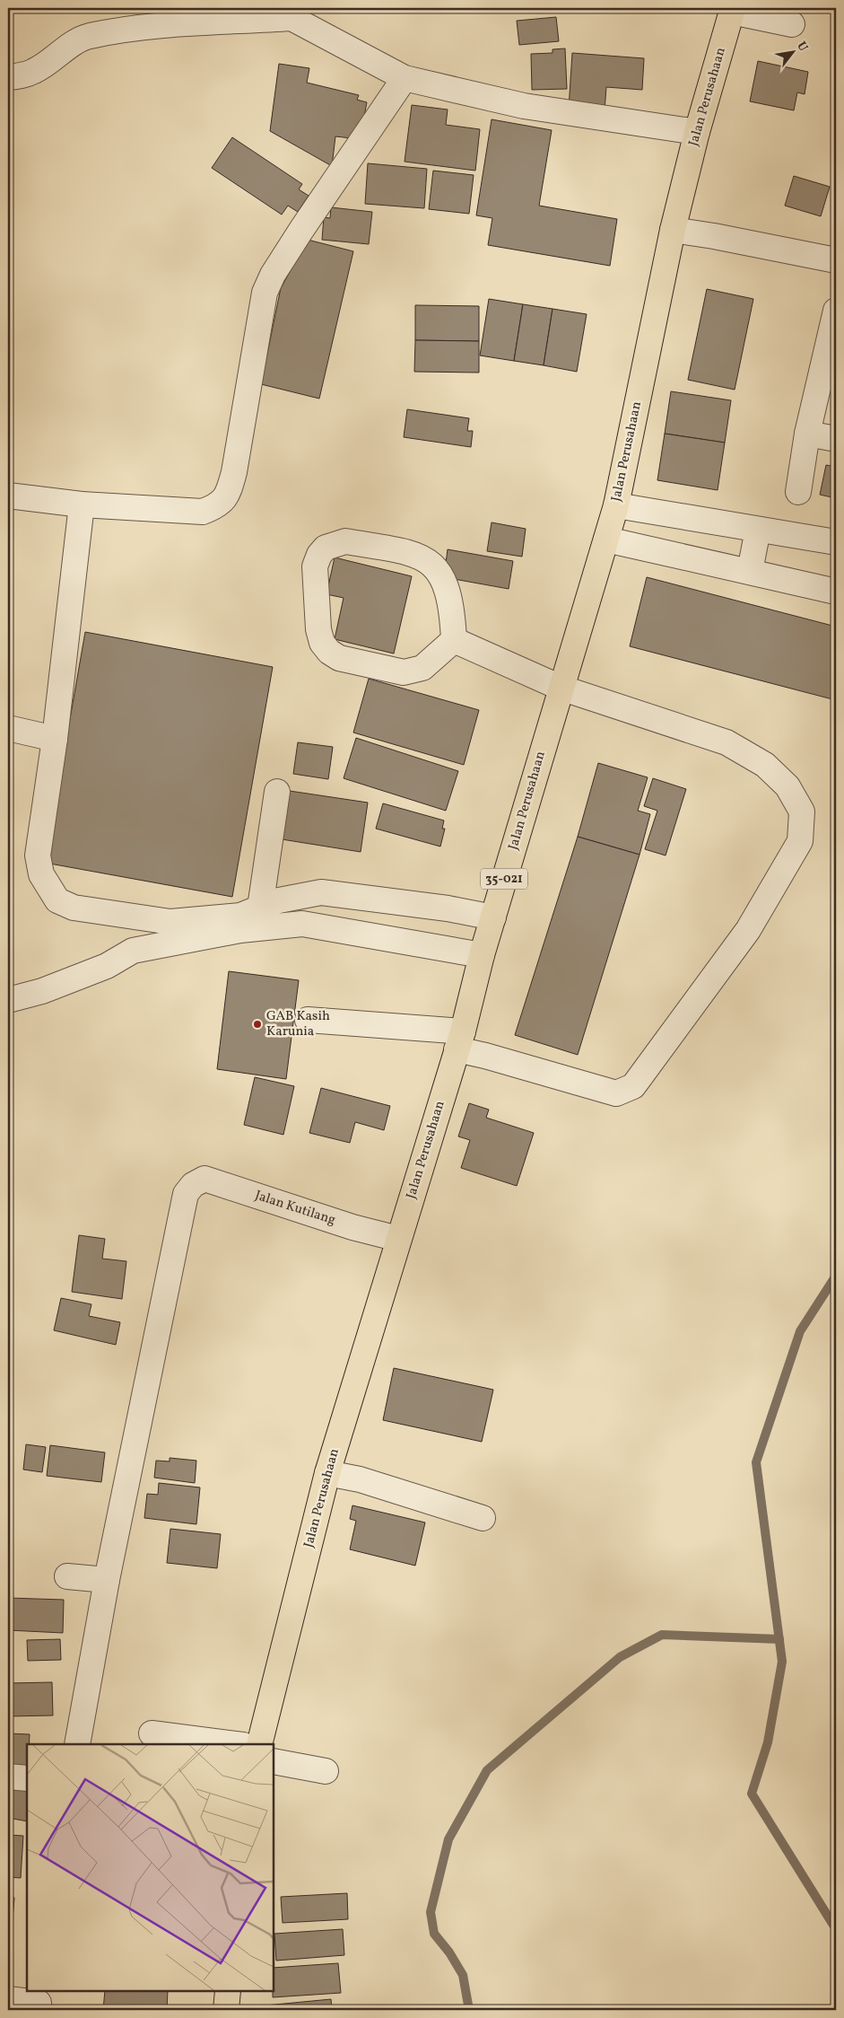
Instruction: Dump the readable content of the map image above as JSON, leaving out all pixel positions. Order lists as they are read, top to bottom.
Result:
{
  "streets": {
    "main road": ["Jalan Perusahaan", "35-021"],
    "street": ["Jalan Kutilang"]
  },
  "crossings": [
    ["Jalan Perusahaan", "Jalan Kutilang"]
  ],
  "places": ["GAB Kasih Karunia"],
  "north": "top right"
}
